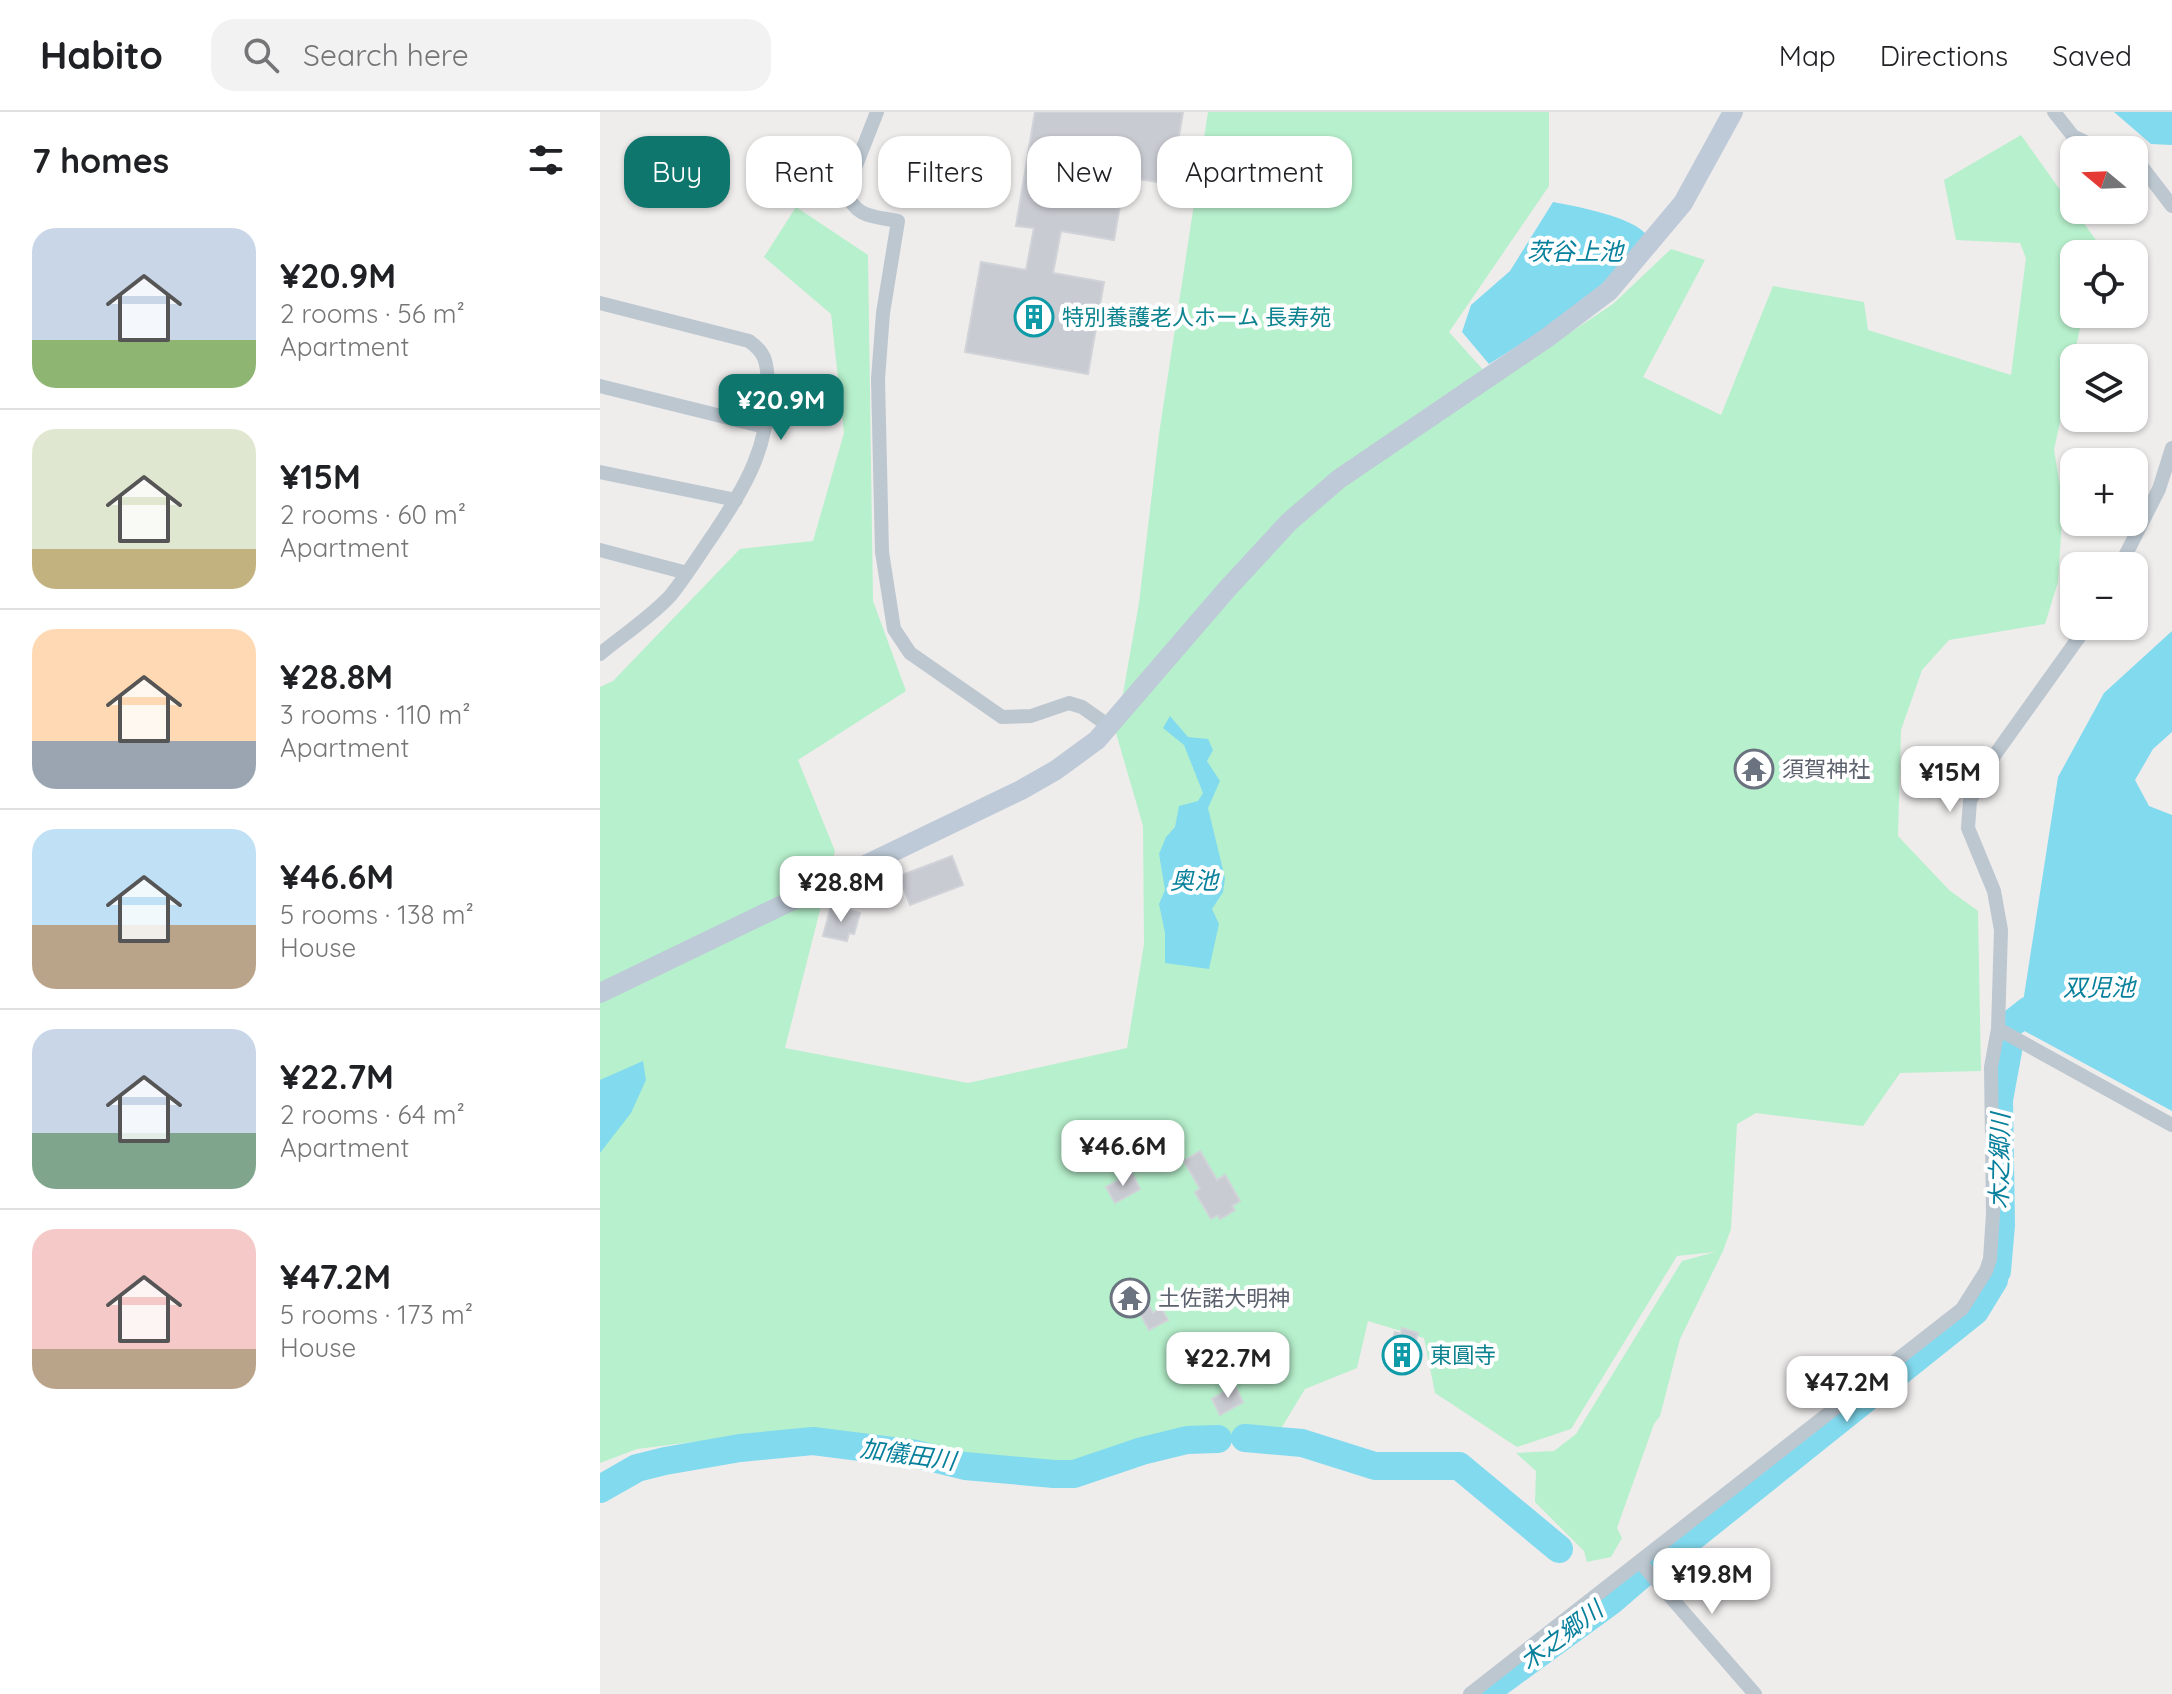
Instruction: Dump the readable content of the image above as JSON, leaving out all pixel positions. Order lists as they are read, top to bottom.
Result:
{
  "water": [
    "茨谷上池",
    "奥池",
    "双児池",
    "木之郷川",
    "加儀田川"
  ],
  "places": {
    "building": ["特別養護老人ホーム 長寿苑", "東圓寺"],
    "temple": ["須賀神社", "土佐諾大明神"]
  },
  "north": "left",
  "page": {
    "header": "Habito",
    "search": "Search here",
    "nav": ["Map", "Directions", "Saved"],
    "heading": "7 homes",
    "map_buttons": ["+", "−"],
    "chip": [
      "Buy",
      "Rent",
      "Filters",
      "New",
      "Apartment"
    ],
    "list": [
      {
        "name": "¥20.9M",
        "note": "2 rooms · 56 m² · Apartment"
      },
      {
        "name": "¥15M",
        "note": "2 rooms · 60 m² · Apartment"
      },
      {
        "name": "¥28.8M",
        "note": "3 rooms · 110 m² · Apartment"
      },
      {
        "name": "¥46.6M",
        "note": "5 rooms · 138 m² · House"
      },
      {
        "name": "¥22.7M",
        "note": "2 rooms · 64 m² · Apartment"
      },
      {
        "name": "¥47.2M",
        "note": "5 rooms · 173 m² · House"
      }
    ],
    "price": [
      "¥20.9M",
      "¥15M",
      "¥28.8M",
      "¥46.6M",
      "¥22.7M",
      "¥47.2M",
      "¥19.8M"
    ]
  }
}
